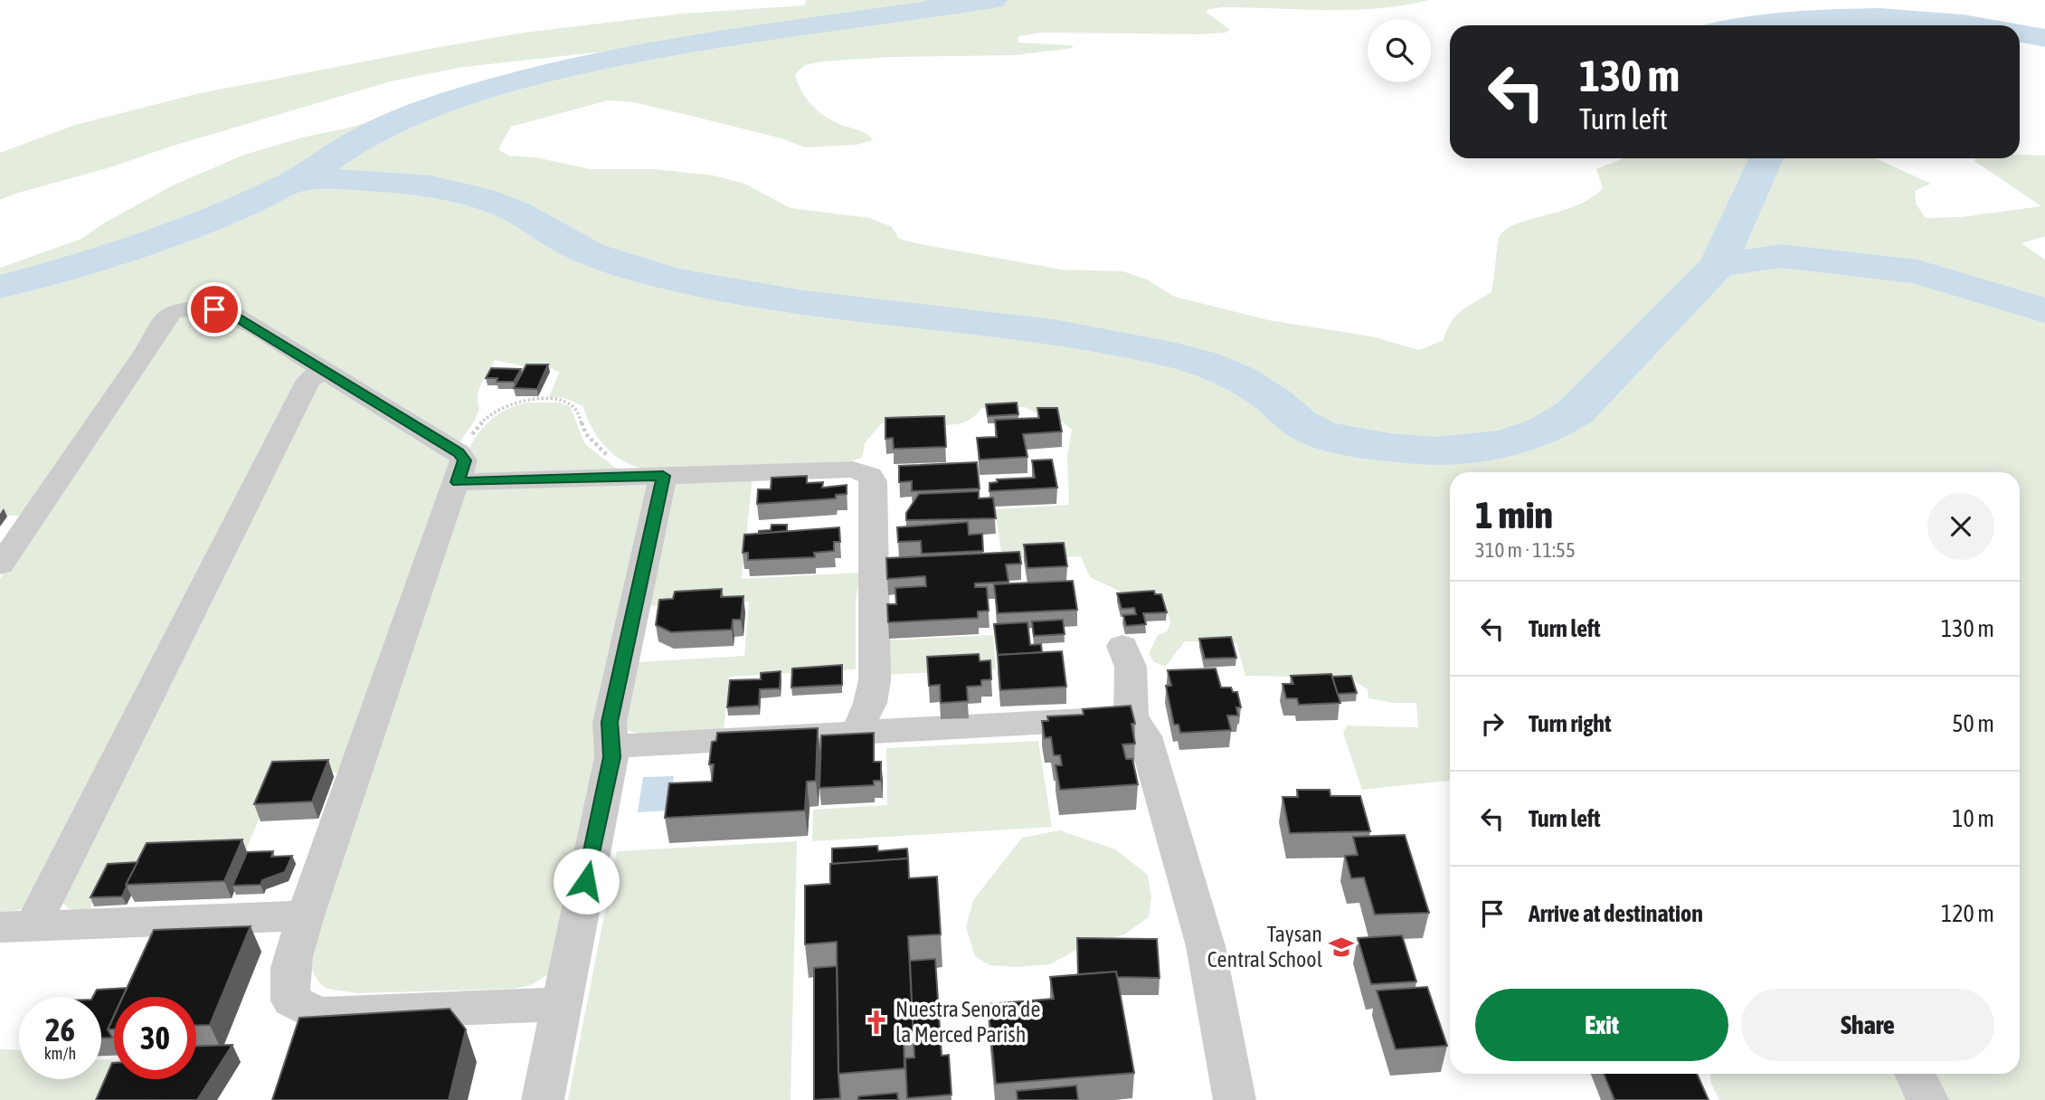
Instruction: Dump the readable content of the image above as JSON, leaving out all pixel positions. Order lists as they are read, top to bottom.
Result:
{
  "places": {
    "school or university": ["Taysan Central School"],
    "church": ["Nuestra Senora de la Merced Parish"]
  },
  "page": {
    "turn": ["130 m", "Turn left"],
    "heading": ["1 min", "310 m · 11:55"],
    "list": [
      {
        "name": "Turn left",
        "value": "130 m"
      },
      {
        "name": "Turn right",
        "value": "50 m"
      },
      {
        "name": "Turn left",
        "value": "10 m"
      },
      {
        "name": "Arrive at destination",
        "value": "120 m"
      }
    ],
    "buttons": ["Exit", "Share"],
    "speed": "26 km/h",
    "limit": "30"
  }
}
